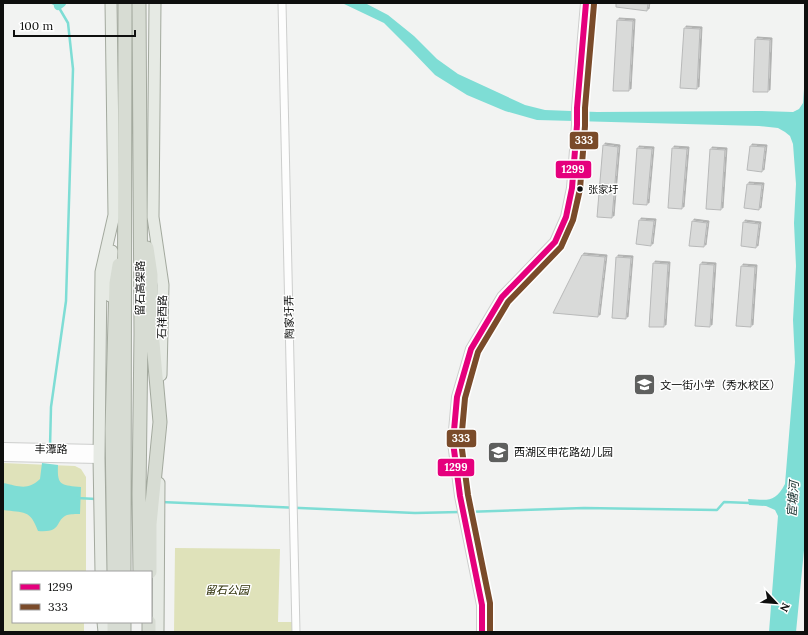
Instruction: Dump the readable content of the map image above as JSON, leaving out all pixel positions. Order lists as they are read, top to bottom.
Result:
{
  "streets": {
    "highway": ["留石高架路"],
    "main road": ["石祥西路"],
    "street": ["陶家圩弄", "丰潭路"]
  },
  "water": ["宦塘河"],
  "parks": ["留石公园"],
  "places": {
    "other": ["张家圩"],
    "school or university": ["文一街小学（秀水校区）", "西湖区申花路幼儿园"]
  },
  "lines": ["transit line 1299", "transit line 333"],
  "legend": ["1299", "333"],
  "scale_bar": "100 m",
  "north": "bottom right"
}
